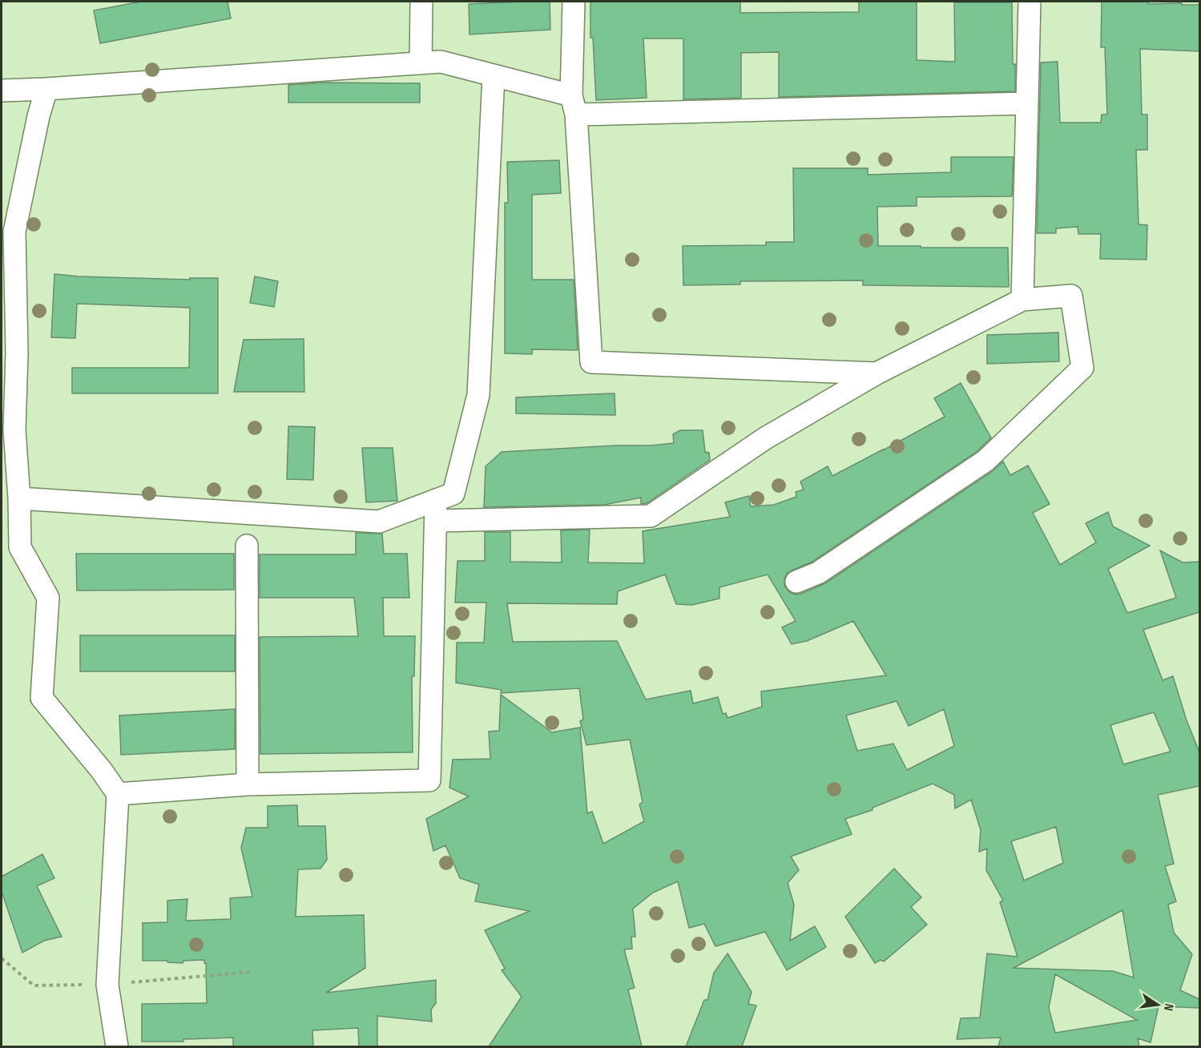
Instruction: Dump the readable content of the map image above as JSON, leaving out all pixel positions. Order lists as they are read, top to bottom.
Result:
{
  "north": "right"
}
